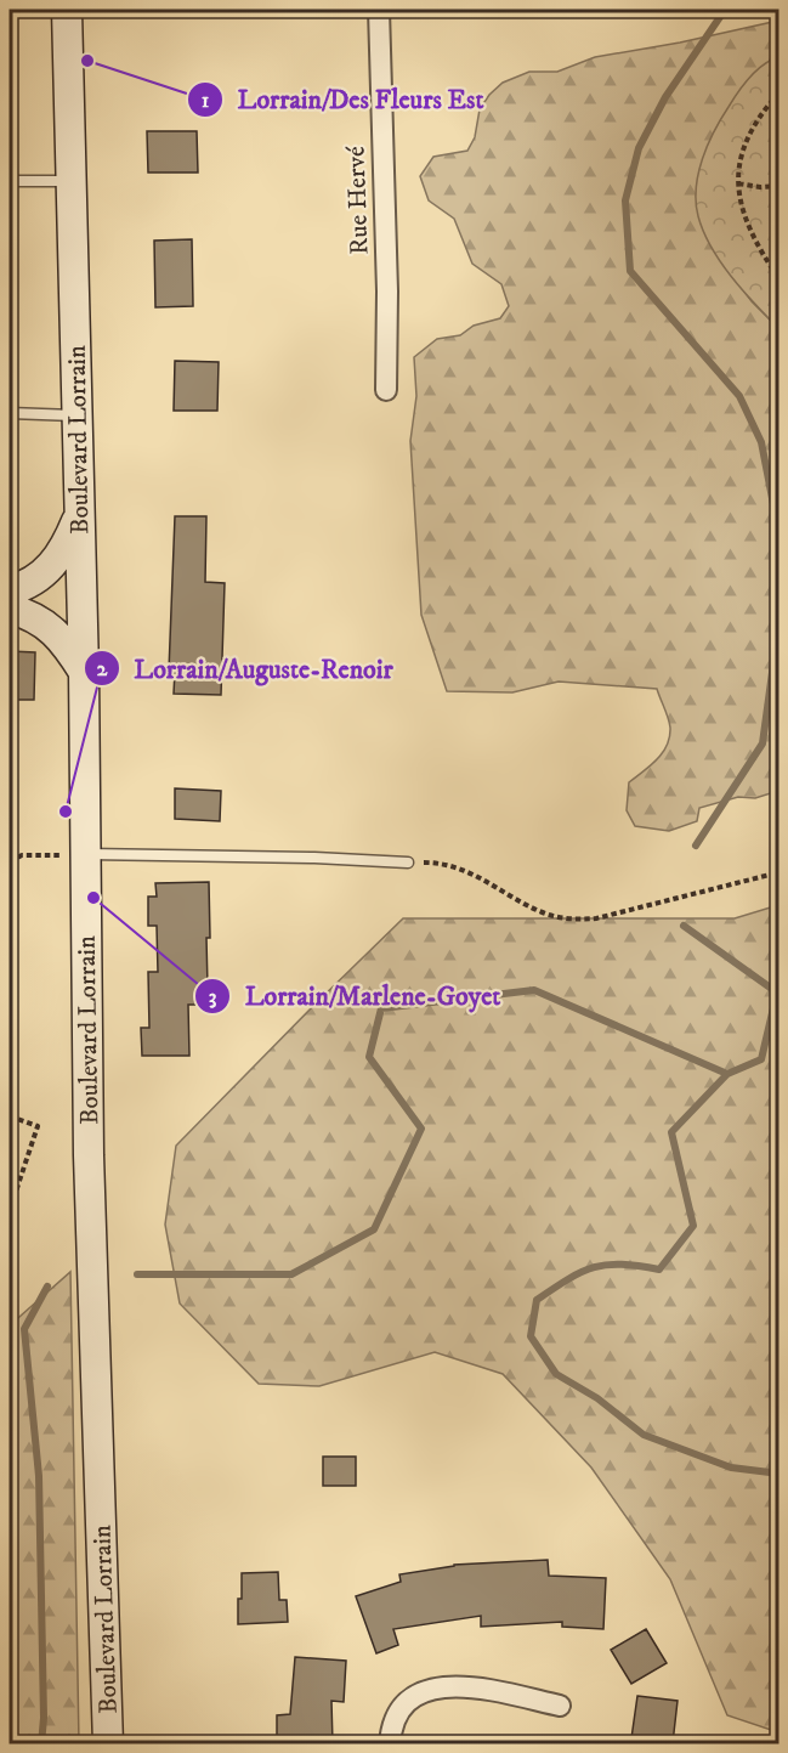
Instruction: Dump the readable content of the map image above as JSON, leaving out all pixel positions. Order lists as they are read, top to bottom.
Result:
{
  "streets": {
    "main road": ["Boulevard Lorrain"],
    "street": ["Rue Hervé"]
  },
  "places": ["Lorrain/Des Fleurs Est", "Lorrain/Auguste-Renoir", "Lorrain/Marlene-Goyet"]
}
